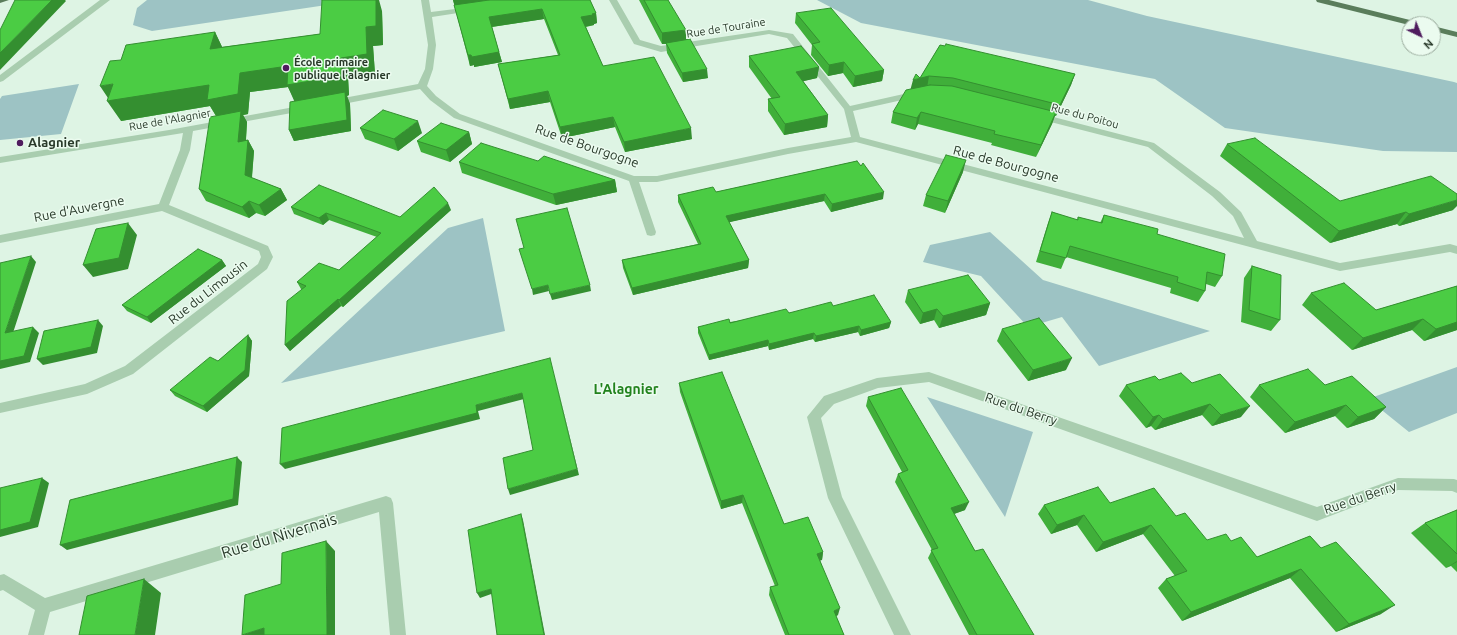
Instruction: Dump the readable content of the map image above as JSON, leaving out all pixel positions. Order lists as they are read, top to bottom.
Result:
{
  "streets": {
    "street": [
      "Rue de Touraine",
      "Rue du Poitou",
      "Rue de l'Alagnier",
      "Rue de Bourgogne",
      "Rue d'Auvergne",
      "Rue du Limousin",
      "Rue du Berry",
      "Rue du Nivernais"
    ]
  },
  "crossings": [
    ["Rue de Touraine", "Rue de Bourgogne"],
    ["Rue du Poitou", "Rue de Bourgogne"],
    ["Rue de l'Alagnier", "Rue de Bourgogne"],
    ["Rue d'Auvergne", "Rue du Limousin"]
  ],
  "districts": ["L'Alagnier"],
  "places": ["École primaire publique l'alagnier", "Alagnier"],
  "north": "bottom right"
}
